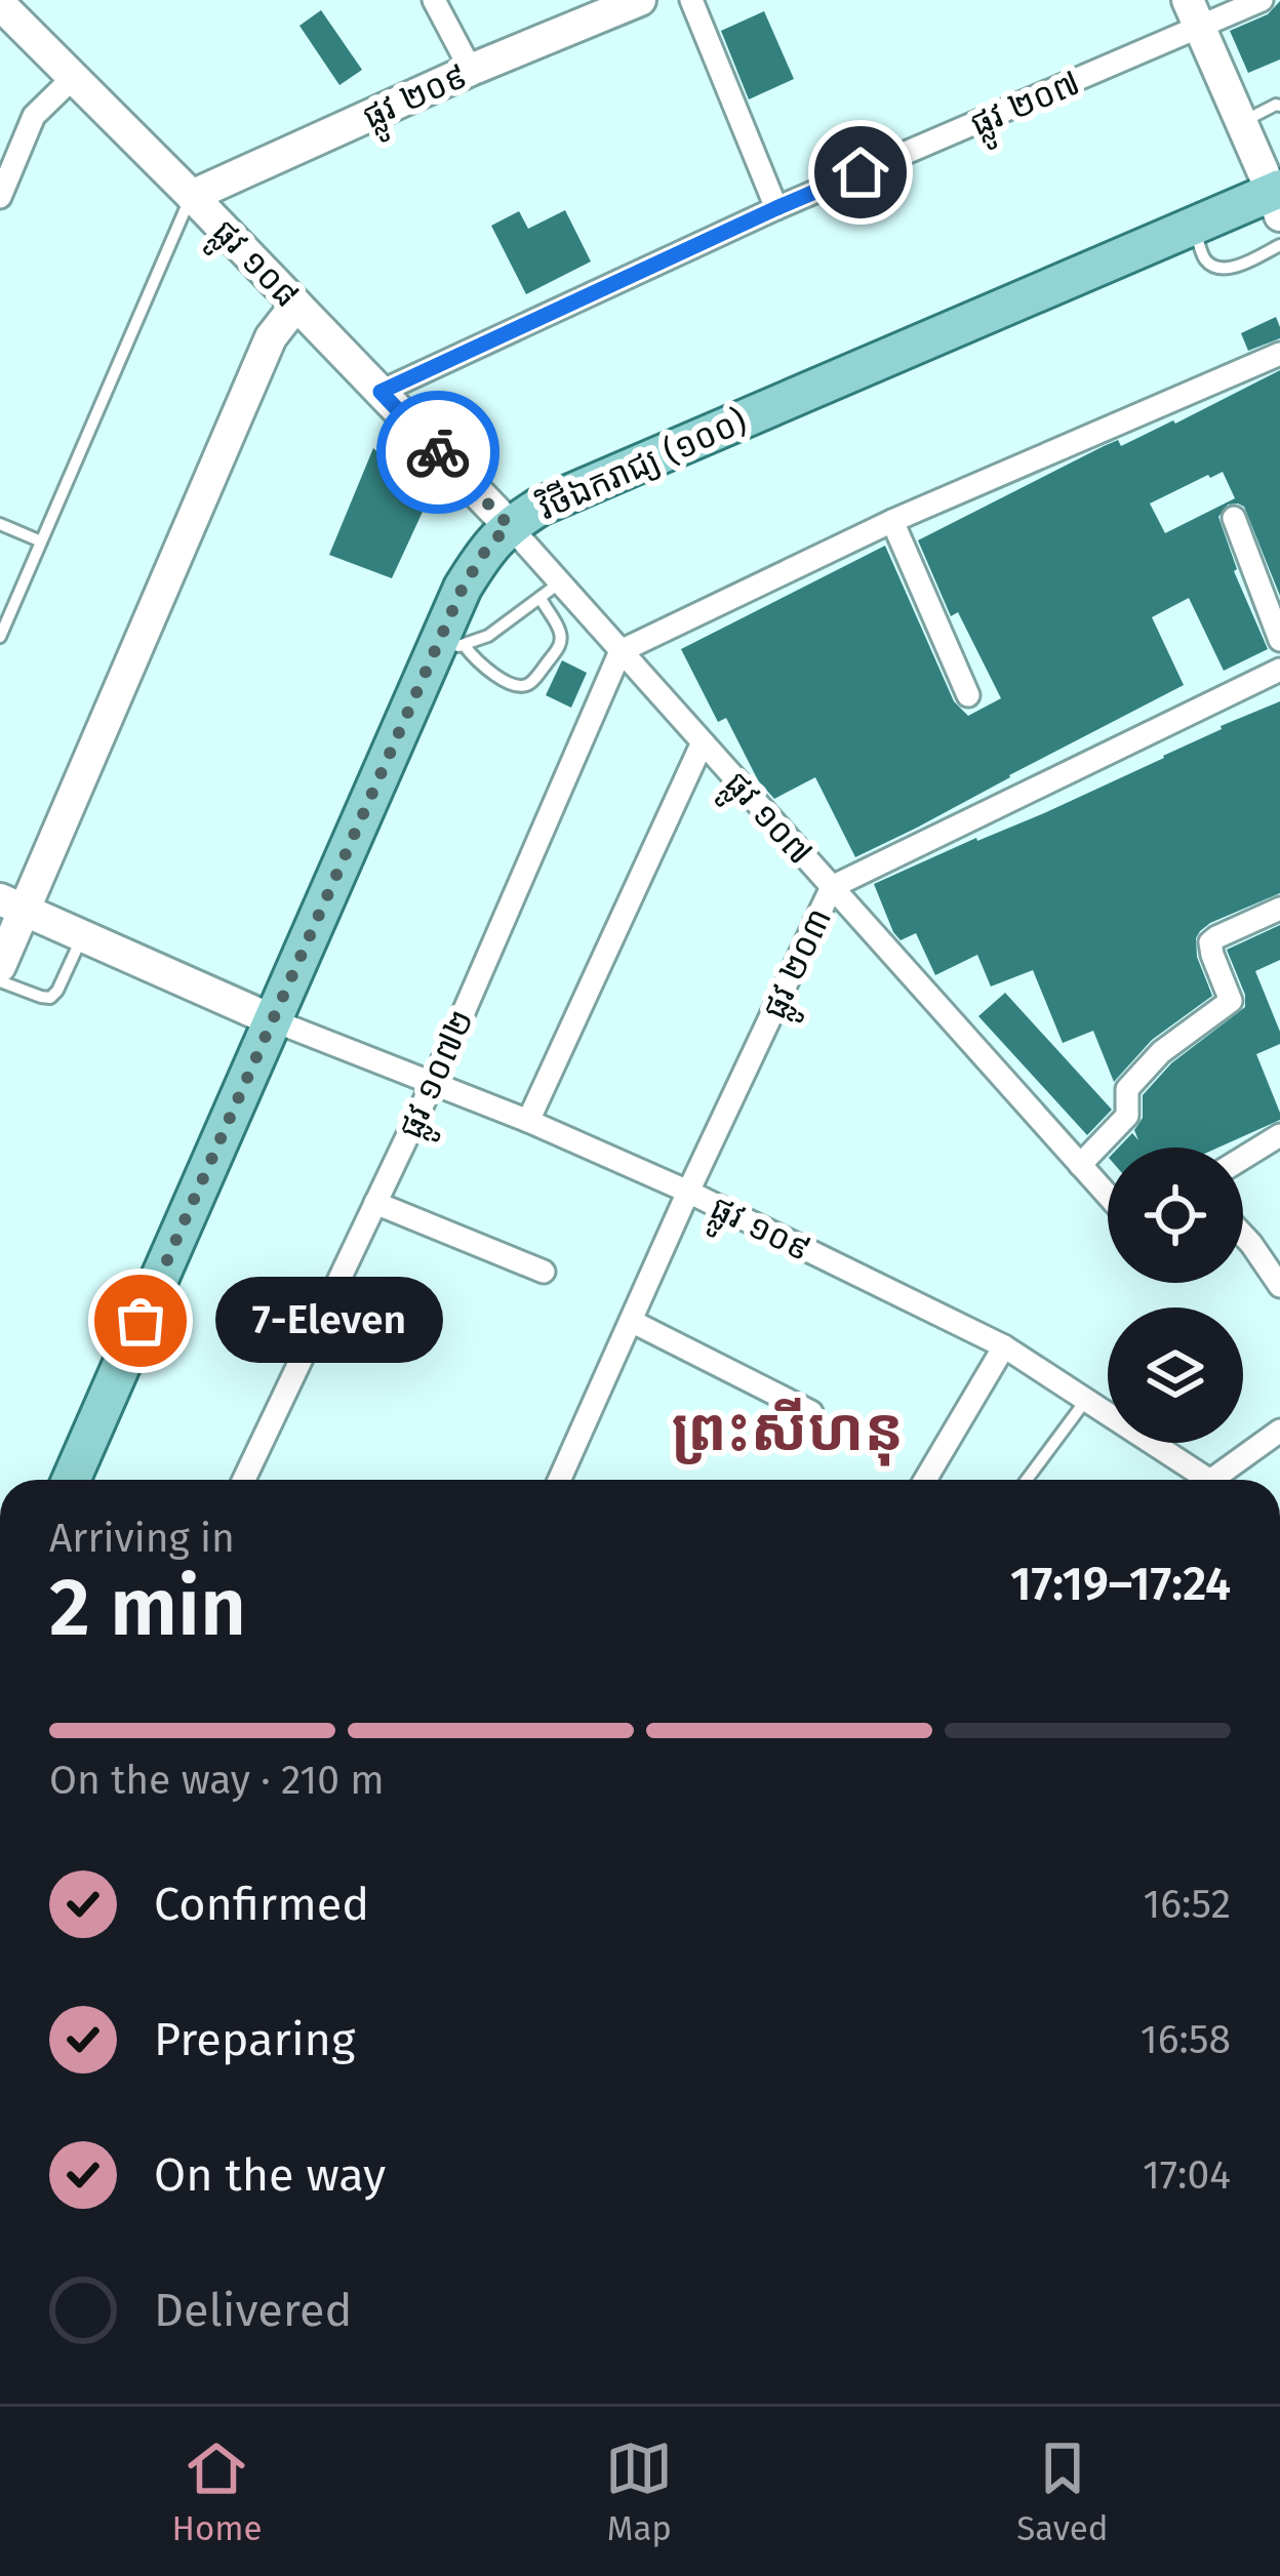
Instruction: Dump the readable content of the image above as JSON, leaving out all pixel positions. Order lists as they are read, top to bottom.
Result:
{
  "streets": {
    "main road": ["ផ្លូវ ២០៩", "ផ្លូវ ១០៨", "វិថីឯករាជ្យ (១០០)"],
    "street": [
      "ផ្លូវ ២០៧",
      "ផ្លូវ ១០៧",
      "ផ្លូវ ២០៣",
      "ផ្លូវ ១០៧២",
      "ផ្លូវ ១០៩"
    ]
  },
  "crossings": [
    ["ផ្លូវ ២០៩", "ផ្លូវ ១០៨"],
    ["ផ្លូវ ២០៧", "ផ្លូវ ១០៨"],
    ["ផ្លូវ ១០៨", "វិថីឯករាជ្យ (១០០)"],
    ["ផ្លូវ ១០៨", "ផ្លូវ ១០៧"],
    ["វិថីឯករាជ្យ (១០០)", "ផ្លូវ ១០៧"],
    ["វិថីឯករាជ្យ (១០០)", "ផ្លូវ ១០៩"],
    ["ផ្លូវ ១០៧", "ផ្លូវ ២០៣"],
    ["ផ្លូវ ១០៧", "ផ្លូវ ១០៧២"],
    ["ផ្លូវ ២០៣", "ផ្លូវ ១០៩"],
    ["ផ្លូវ ១០៧២", "ផ្លូវ ១០៩"]
  ],
  "districts": ["ព្រះសីហនុ"],
  "places": ["7-Eleven"],
  "page": {
    "bubble": "7-Eleven",
    "heading": ["2 min", "Arriving in", "17:19–17:24"],
    "bar": "On the way · 210 m",
    "list": [
      ["Confirmed", "16:52"],
      ["Preparing", "16:58"],
      ["On the way", "17:04"],
      "Delivered"
    ],
    "tabs": ["Home", "Map", "Saved"]
  }
}
